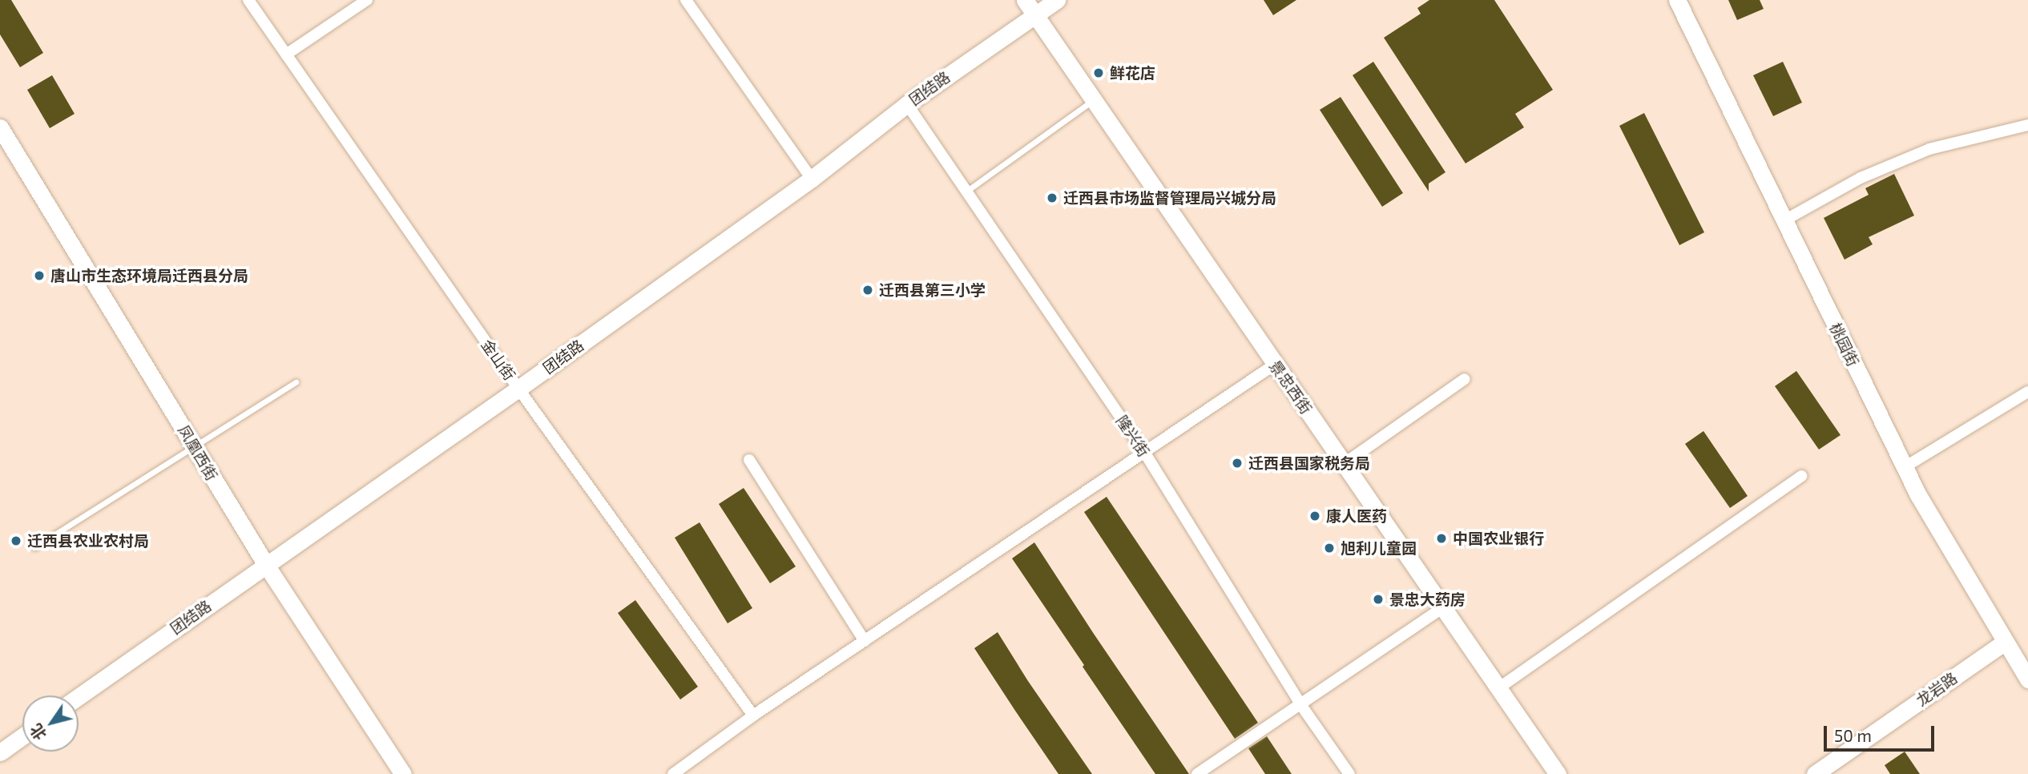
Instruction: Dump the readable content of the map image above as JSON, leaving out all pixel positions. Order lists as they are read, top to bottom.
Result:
{
  "streets": {
    "street": [
      "团结路",
      "桃园街",
      "金山街",
      "景忠西街",
      "隆兴街",
      "凤凰西街",
      "龙岩路"
    ]
  },
  "crossings": [
    ["团结路", "金山街"],
    ["团结路", "景忠西街"],
    ["团结路", "隆兴街"],
    ["团结路", "凤凰西街"],
    ["桃园街", "龙岩路"]
  ],
  "places": [
    "鲜花店",
    "迁西县市场监督管理局兴城分局",
    "唐山市生态环境局迁西县分局",
    "迁西县第三小学",
    "迁西县国家税务局",
    "康人医药",
    "中国农业银行",
    "迁西县农业农村局",
    "旭利儿童园",
    "景忠大药房"
  ],
  "scale_bar": "50 m",
  "north": "bottom left"
}
